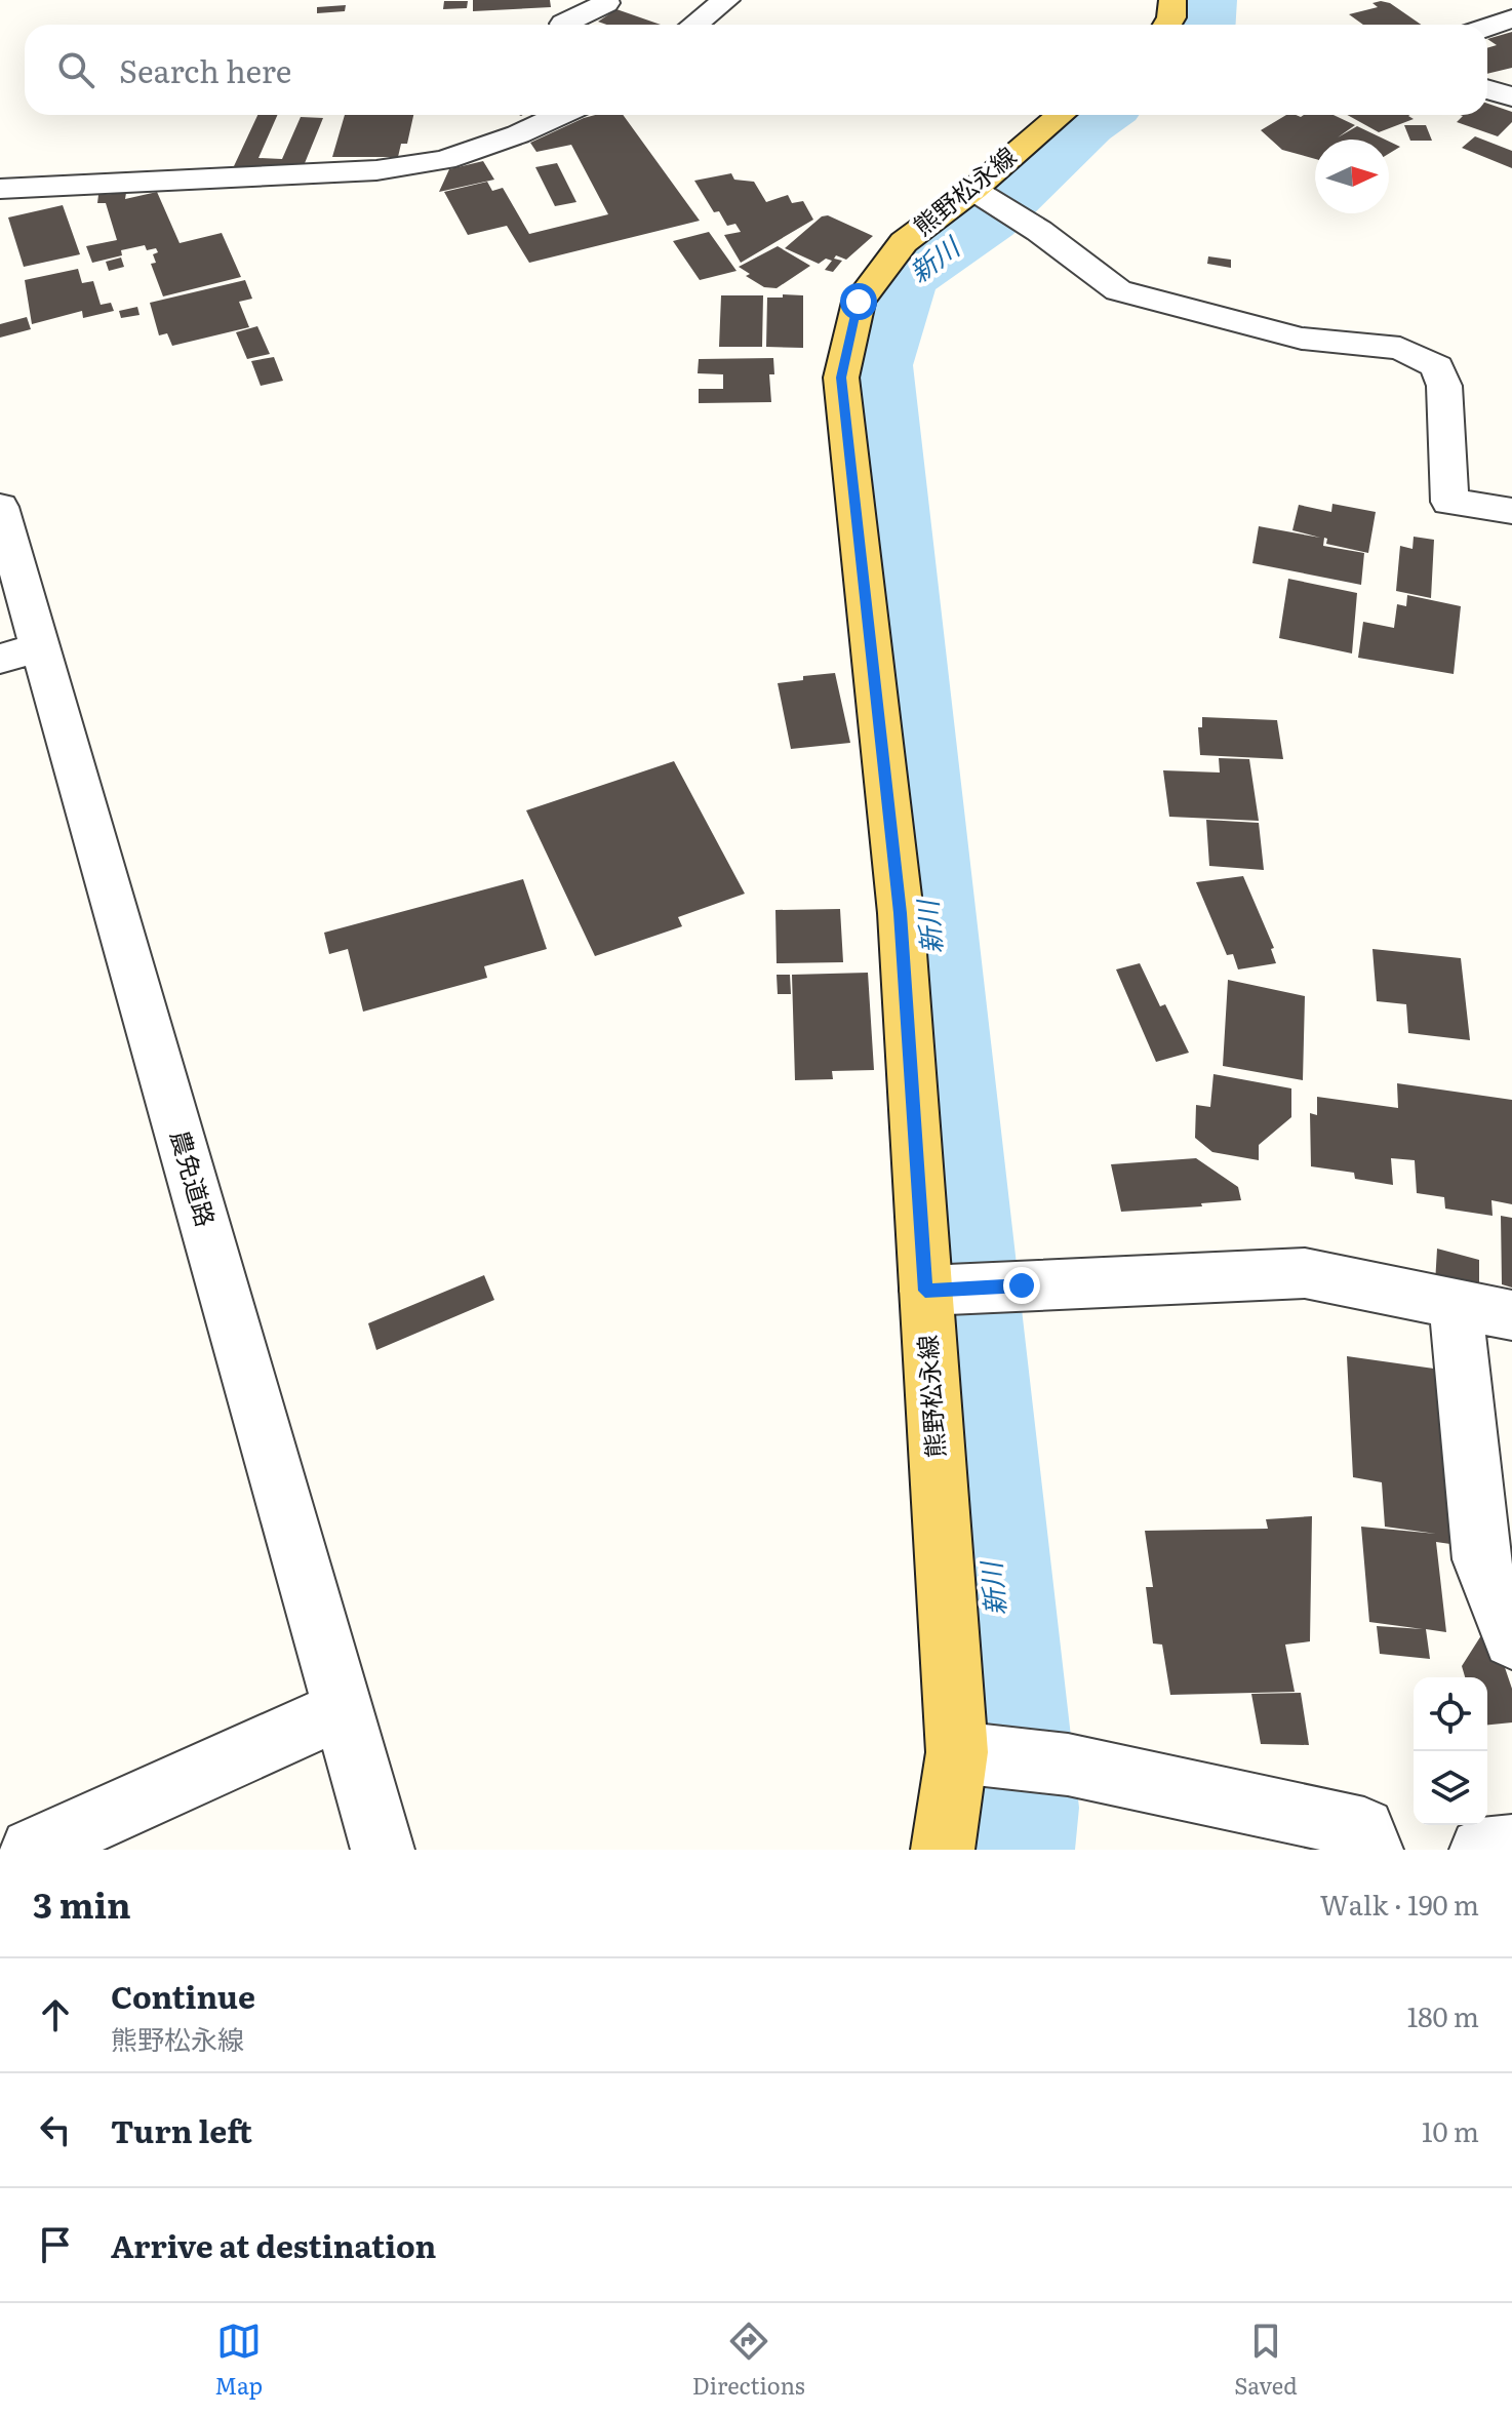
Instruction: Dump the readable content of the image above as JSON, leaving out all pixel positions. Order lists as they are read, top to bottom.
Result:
{
  "streets": {
    "main road": ["熊野松永線"],
    "street": ["農免道路"]
  },
  "water": ["新川"],
  "north": "right",
  "page": {
    "search": "Search here",
    "heading": ["3 min", "Walk · 190 m"],
    "list": [
      ["Continue", "熊野松永線", "180 m"],
      ["Turn left", "10 m"],
      "Arrive at destination"
    ],
    "nav": ["Map", "Directions", "Saved"]
  }
}
